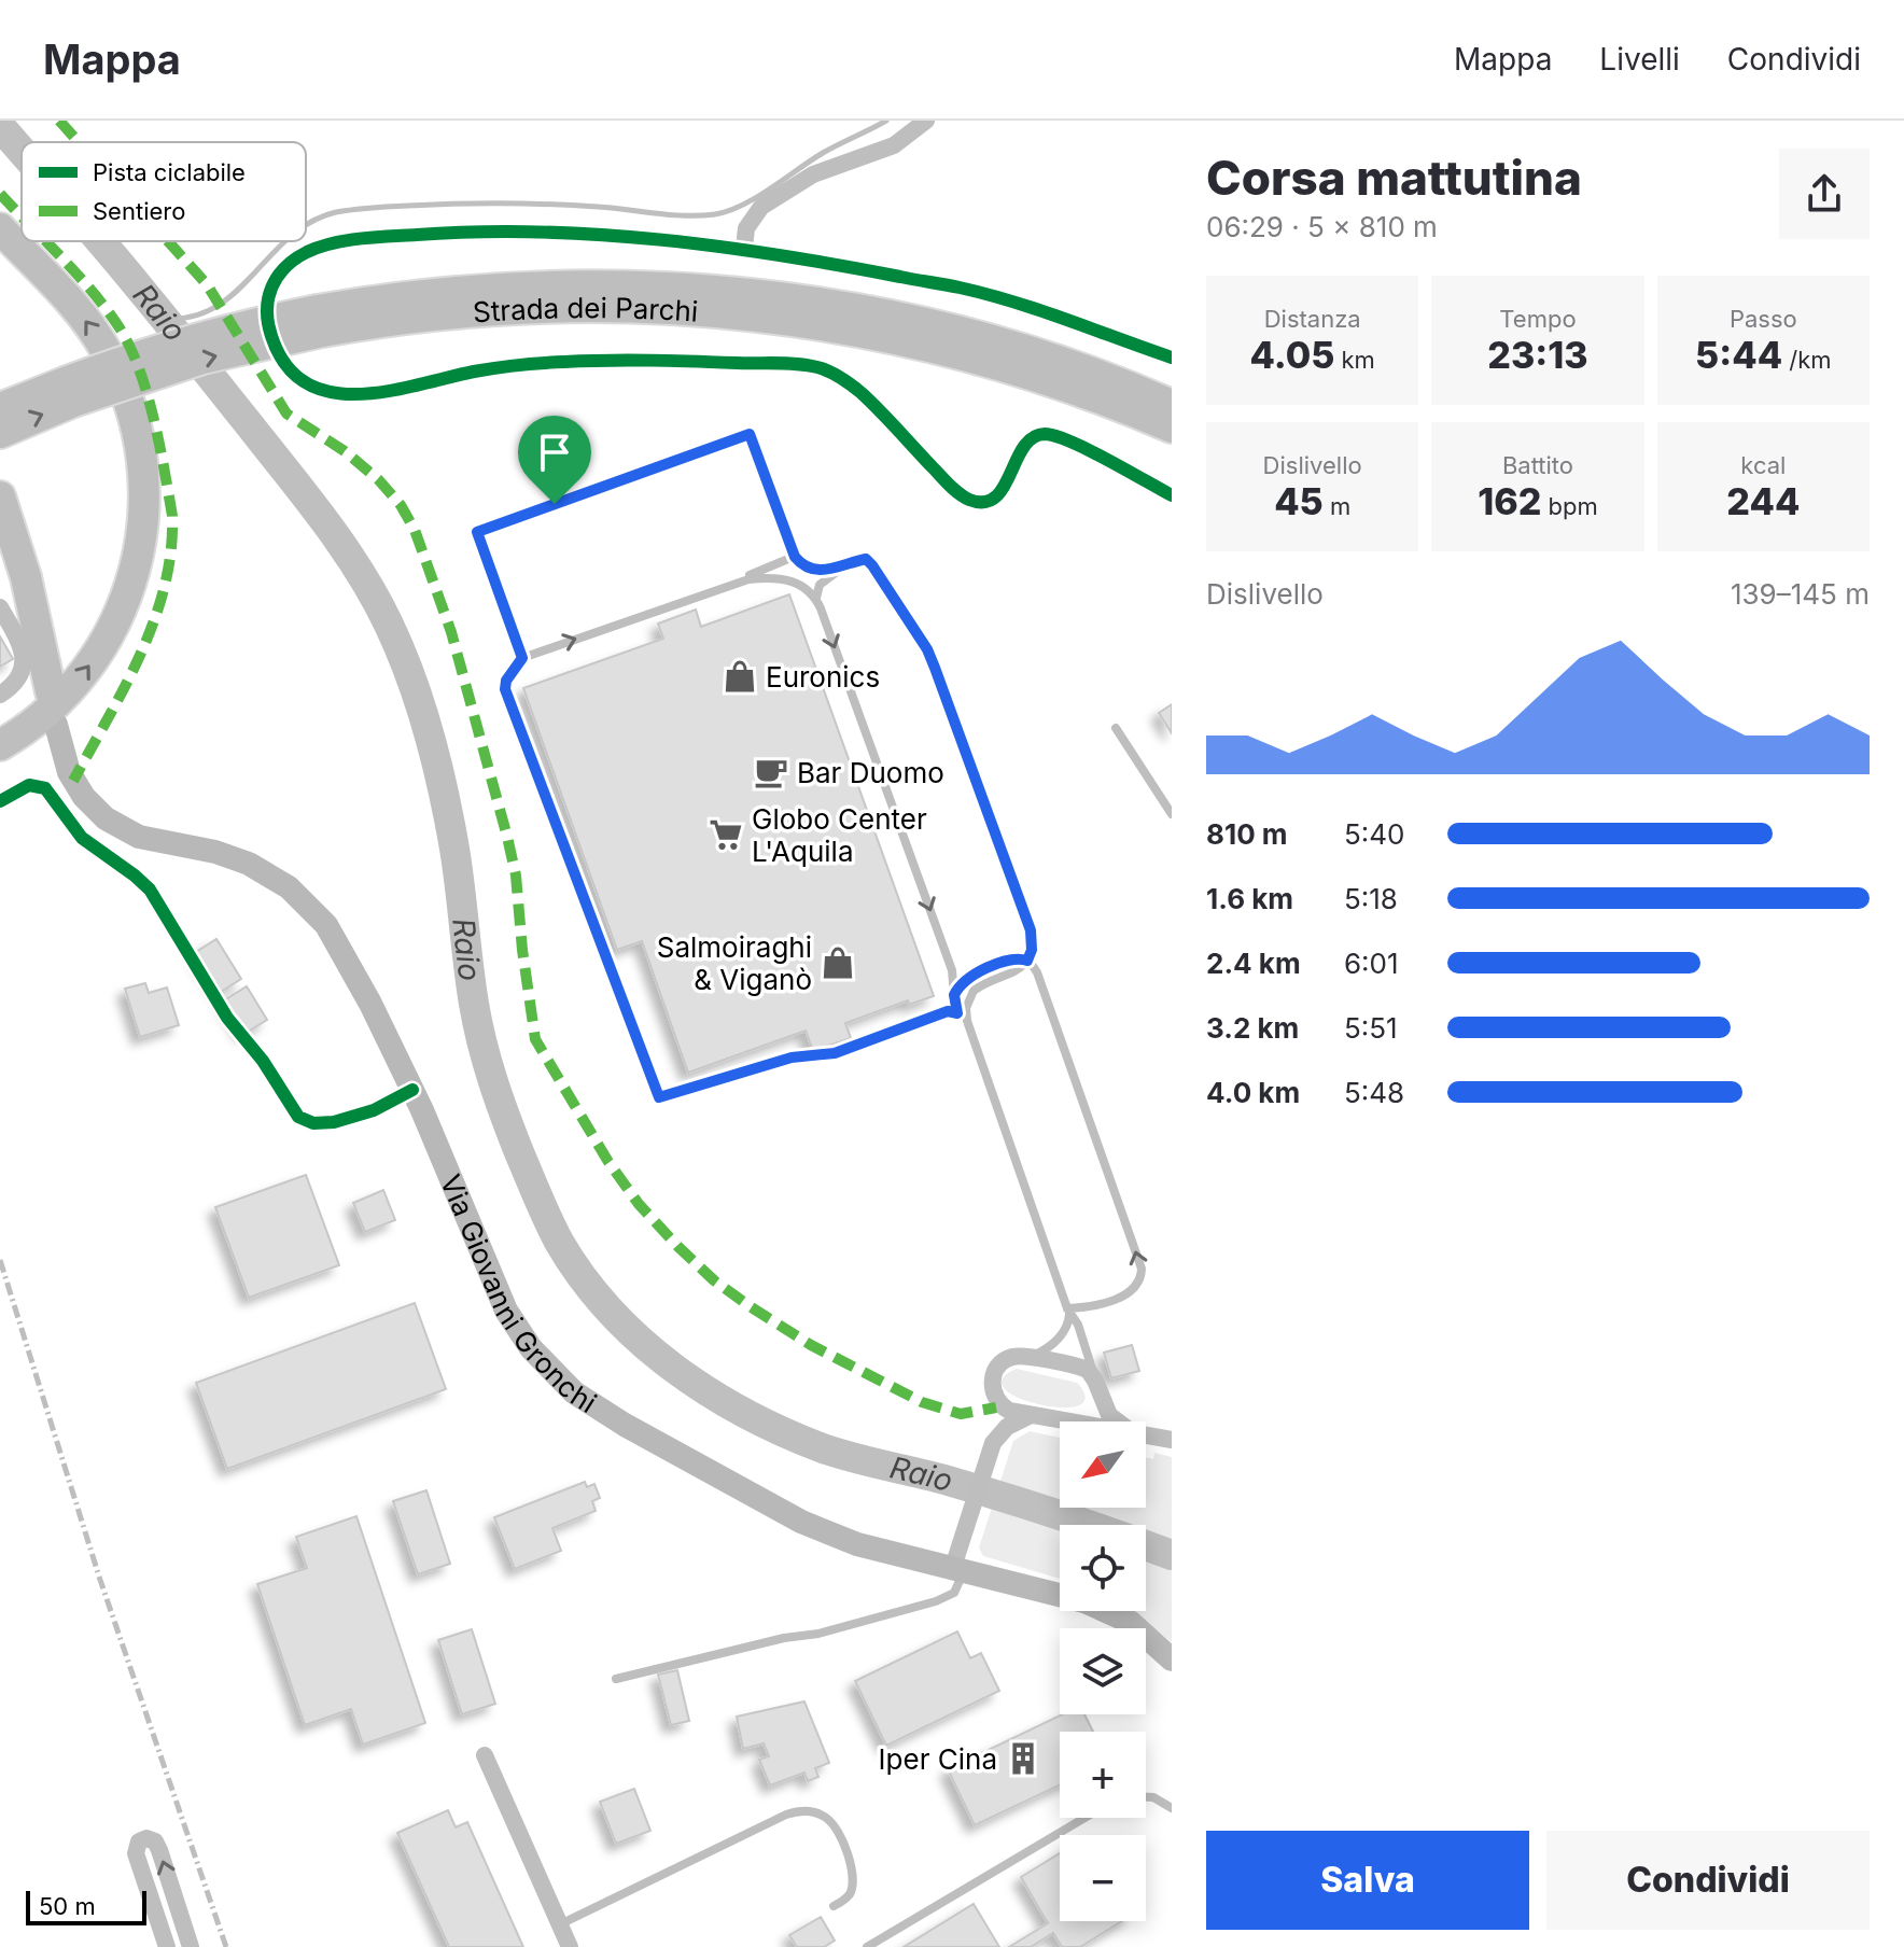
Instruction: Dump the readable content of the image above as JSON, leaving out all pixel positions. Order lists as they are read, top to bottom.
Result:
{
  "streets": {
    "highway": ["Strada dei Parchi"],
    "main road": ["Via Giovanni Gronchi"]
  },
  "water": ["Raio"],
  "places": {
    "shop": ["Euronics", "Salmoiraghi & Viganò"],
    "cafe": ["Bar Duomo"],
    "supermarket": ["Globo Center L'Aquila"],
    "building": ["Iper Cina"]
  },
  "legend": ["Pista ciclabile", "Sentiero"],
  "scale_bar": "50 m",
  "north": "bottom left",
  "page": {
    "header": "Mappa",
    "nav": ["Mappa", "Livelli", "Condividi"],
    "heading": ["Corsa mattutina", "06:29 · 5 × 810 m"],
    "stats": [
      ["Distanza", "4.05 km"],
      ["Tempo", "23:13"],
      ["Passo", "5:44 /km"],
      ["Dislivello", "45 m"],
      ["Battito", "162 bpm"],
      ["kcal", "244"]
    ],
    "chart": ["Dislivello", "139–145 m"],
    "list": [
      {
        "name": "810 m",
        "note": "5:40"
      },
      {
        "name": "1.6 km",
        "note": "5:18"
      },
      {
        "name": "2.4 km",
        "note": "6:01"
      },
      {
        "name": "3.2 km",
        "note": "5:51"
      },
      {
        "name": "4.0 km",
        "note": "5:48"
      }
    ],
    "map_buttons": ["+", "−"],
    "buttons": ["Salva", "Condividi"],
    "scale": "50 m"
  }
}
